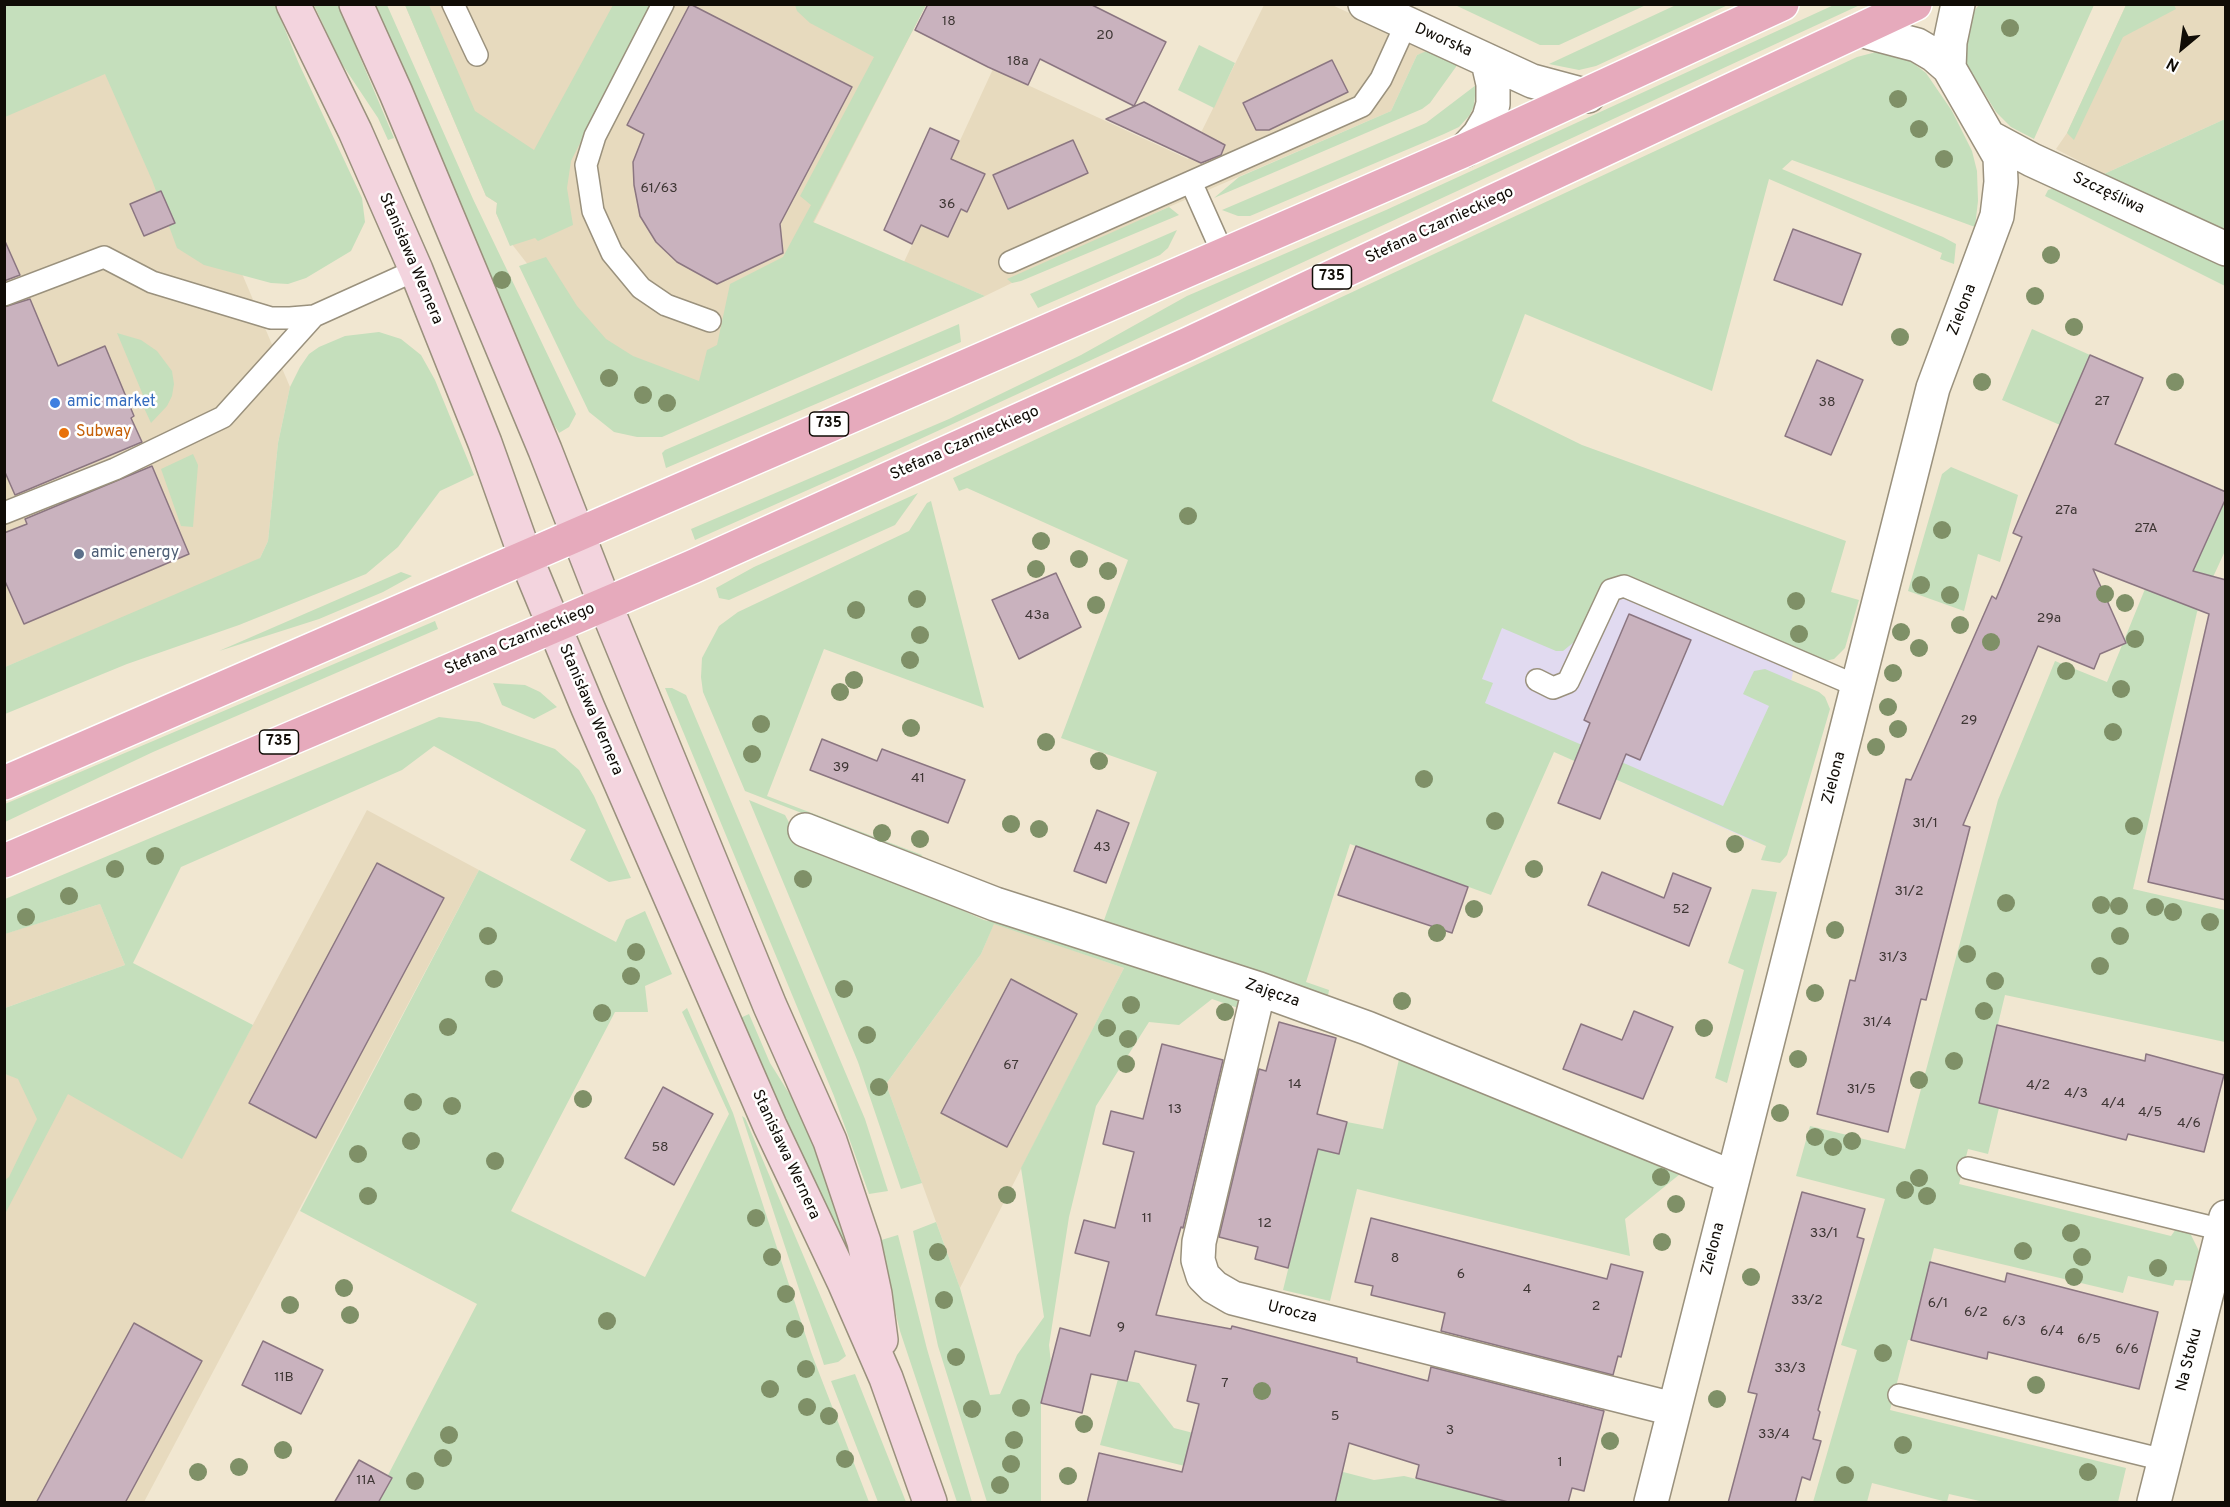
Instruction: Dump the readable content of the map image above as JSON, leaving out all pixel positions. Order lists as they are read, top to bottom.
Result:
{
  "streets": {
    "main road": ["Stefana Czarnieckiego", "735"],
    "street": [
      "Dworska",
      "Szczęśliwa",
      "Stanisława Wernera",
      "Zielona",
      "Zajęcza",
      "Urocza",
      "Na Stoku"
    ]
  },
  "crossings": [
    ["Dworska", "735"],
    ["Szczęśliwa", "Zielona"],
    ["Stefana Czarnieckiego", "Stanisława Wernera"],
    ["Stefana Czarnieckiego", "Zielona"],
    ["Stanisława Wernera", "735"],
    ["Zielona", "Zajęcza"],
    ["Zielona", "Urocza"],
    ["Zajęcza", "Urocza"]
  ],
  "places": ["amic market", "Subway", "amic energy"],
  "house_numbers": [
    "18",
    "20",
    "18a",
    "61/63",
    "36",
    "27",
    "38",
    "27a",
    "27A",
    "43a",
    "29a",
    "29",
    "39",
    "41",
    "31/1",
    "43",
    "31/2",
    "52",
    "31/3",
    "31/4",
    "67",
    "14",
    "4/2",
    "31/5",
    "4/3",
    "4/4",
    "13",
    "4/5",
    "4/6",
    "58",
    "11",
    "12",
    "33/1",
    "8",
    "6",
    "4",
    "33/2",
    "6/1",
    "2",
    "6/2",
    "6/3",
    "9",
    "6/4",
    "6/5",
    "6/6",
    "33/3",
    "11B",
    "7",
    "5",
    "3",
    "33/4",
    "1",
    "11A"
  ],
  "north": "bottom left"
}
